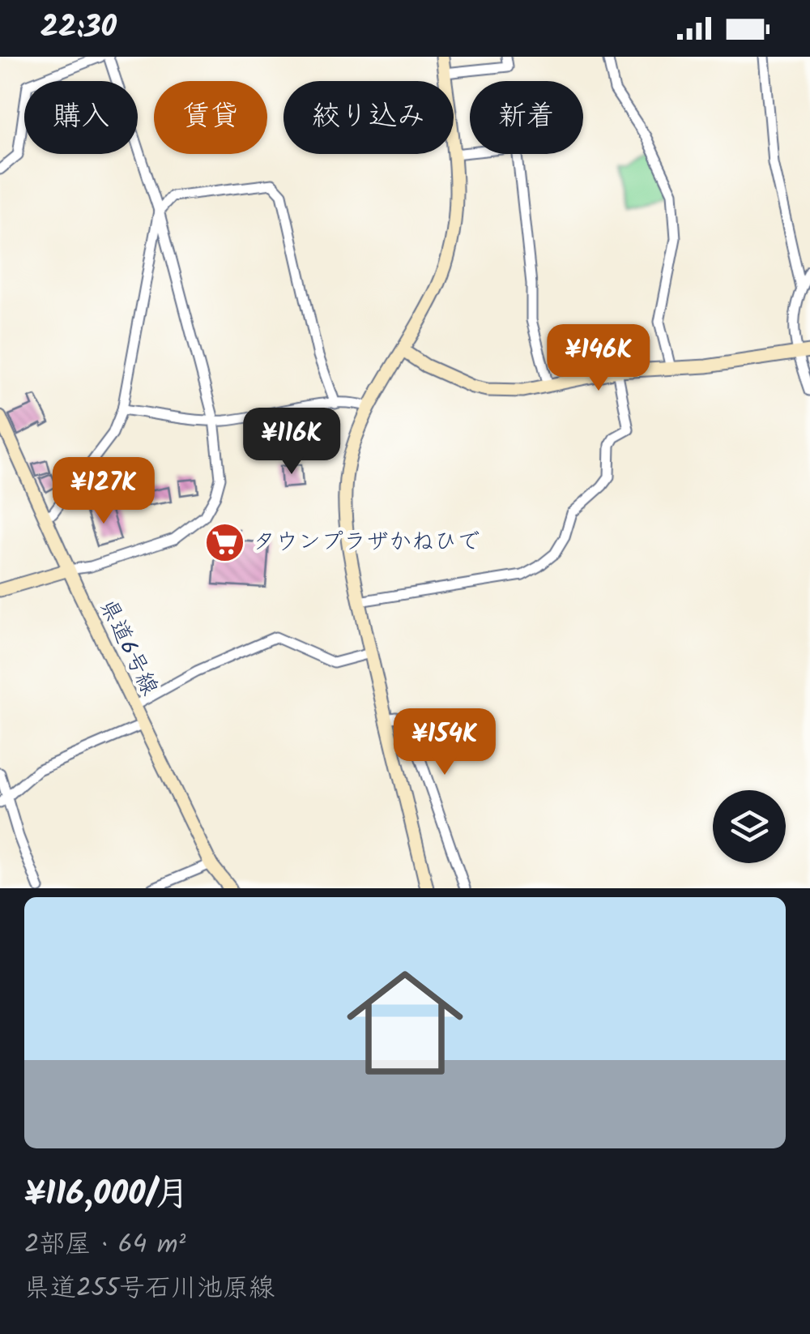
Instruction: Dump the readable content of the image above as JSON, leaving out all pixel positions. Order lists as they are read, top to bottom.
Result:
{
  "streets": {
    "main road": ["県道6号線"]
  },
  "places": {
    "supermarket": ["タウンプラザかねひで"]
  },
  "page": {
    "status": "22:30",
    "chip": [
      "購入",
      "賃貸",
      "絞り込み",
      "新着"
    ],
    "price": [
      "¥146K",
      "¥116K",
      "¥127K",
      "¥154K"
    ],
    "list": [
      {
        "name": "¥116,000/月",
        "note": "2部屋 · 64 m² · 県道255号石川池原線"
      }
    ]
  }
}
